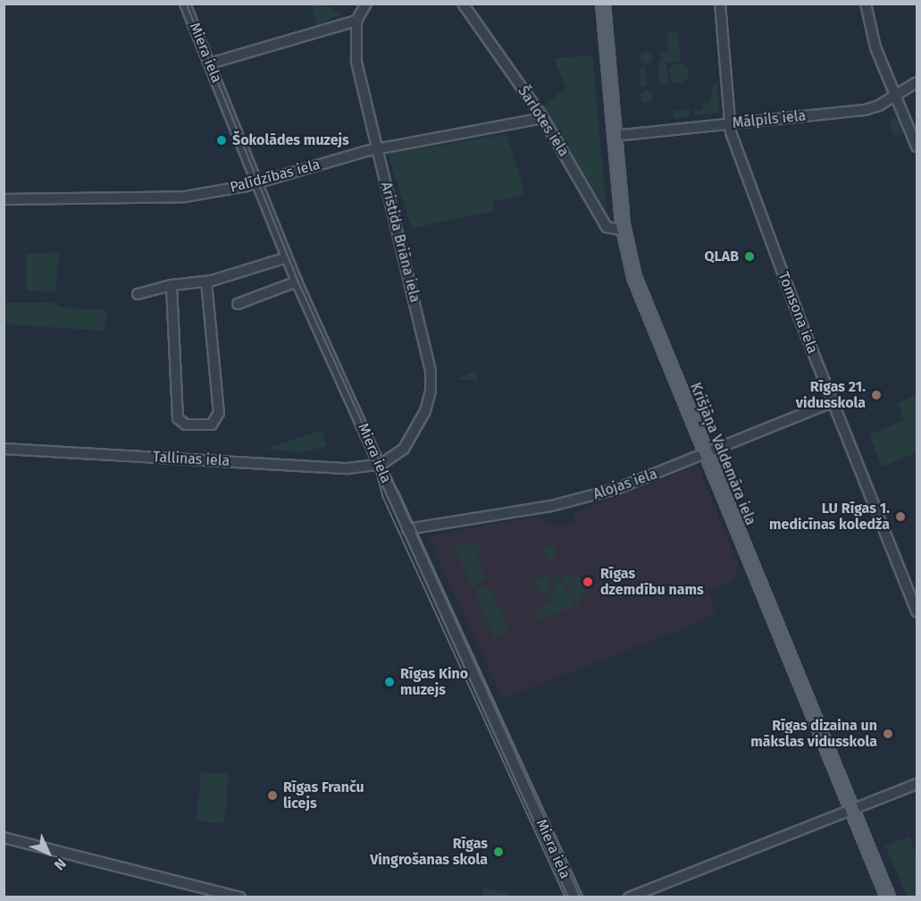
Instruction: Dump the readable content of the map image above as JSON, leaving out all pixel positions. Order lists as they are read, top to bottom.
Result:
{
  "streets": {
    "main road": ["Krišjāņa Valdemāra iela"],
    "street": [
      "Miera iela",
      "Mālpils iela",
      "Šarlotes iela",
      "Palīdzības iela",
      "Aristida Briāna iela",
      "Tomsona iela",
      "Tallinas iela",
      "Alojas iela"
    ]
  },
  "crossings": [
    ["Miera iela", "Palīdzības iela"],
    ["Miera iela", "Aristida Briāna iela"],
    ["Miera iela", "Tallinas iela"],
    ["Miera iela", "Alojas iela"],
    ["Mālpils iela", "Tomsona iela"],
    ["Mālpils iela", "Krišjāņa Valdemāra iela"],
    ["Šarlotes iela", "Palīdzības iela"],
    ["Šarlotes iela", "Krišjāņa Valdemāra iela"],
    ["Palīdzības iela", "Aristida Briāna iela"],
    ["Aristida Briāna iela", "Tallinas iela"],
    ["Tomsona iela", "Alojas iela"],
    ["Krišjāņa Valdemāra iela", "Alojas iela"]
  ],
  "places": [
    "Šokolādes muzejs",
    "QLAB",
    "Rīgas 21. vidusskola",
    "LU Rīgas 1. medicīnas koledža",
    "Rīgas dzemdību nams",
    "Rīgas Kino muzejs",
    "Rīgas dizaina un mākslas vidusskola",
    "Rīgas Franču licejs",
    "Rīgas Vingrošanas skola"
  ],
  "north": "bottom right"
}
